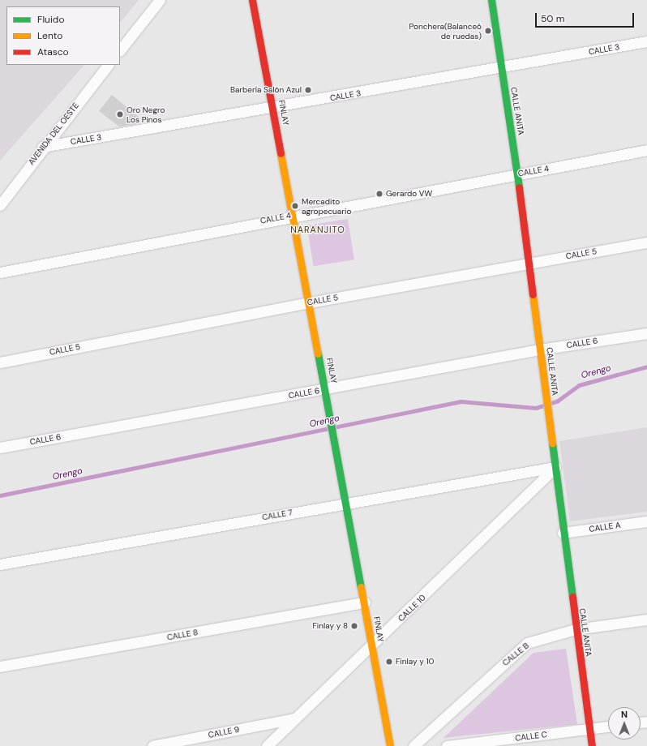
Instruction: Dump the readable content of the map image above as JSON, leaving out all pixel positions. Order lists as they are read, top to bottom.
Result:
{
  "streets": {
    "street": [
      "CALLE 3",
      "CALLE ANITA",
      "FINLAY",
      "AVENIDA DEL OESTE",
      "CALLE 4",
      "CALLE 5",
      "CALLE 6",
      "CALLE 7",
      "CALLE A",
      "CALLE 10",
      "CALLE 8",
      "CALLE B",
      "CALLE 9",
      "CALLE C"
    ]
  },
  "crossings": [
    ["CALLE 3", "CALLE ANITA"],
    ["CALLE 3", "FINLAY"],
    ["CALLE 3", "AVENIDA DEL OESTE"],
    ["CALLE ANITA", "CALLE 4"],
    ["CALLE ANITA", "CALLE 5"],
    ["CALLE ANITA", "CALLE 6"],
    ["CALLE ANITA", "CALLE 7"],
    ["CALLE ANITA", "CALLE A"],
    ["CALLE ANITA", "CALLE 10"],
    ["CALLE ANITA", "CALLE B"],
    ["CALLE ANITA", "CALLE C"],
    ["FINLAY", "CALLE 4"],
    ["FINLAY", "CALLE 5"],
    ["FINLAY", "CALLE 6"],
    ["FINLAY", "CALLE 7"],
    ["FINLAY", "CALLE 10"],
    ["FINLAY", "CALLE 8"],
    ["CALLE 7", "CALLE 10"],
    ["CALLE 10", "CALLE 9"]
  ],
  "districts": ["NARANJITO"],
  "water": ["Orengo"],
  "places": [
    "Ponchera(Balanceó de ruedas)",
    "Barbería Salón Azul",
    "Oro Negro Los Pinos",
    "Gerardo VW",
    "Mercadito agropecuario",
    "Finlay y 8",
    "Finlay y 10"
  ],
  "legend": ["Fluido", "Lento", "Atasco"],
  "scale_bar": "50 m",
  "north": "top"
}
